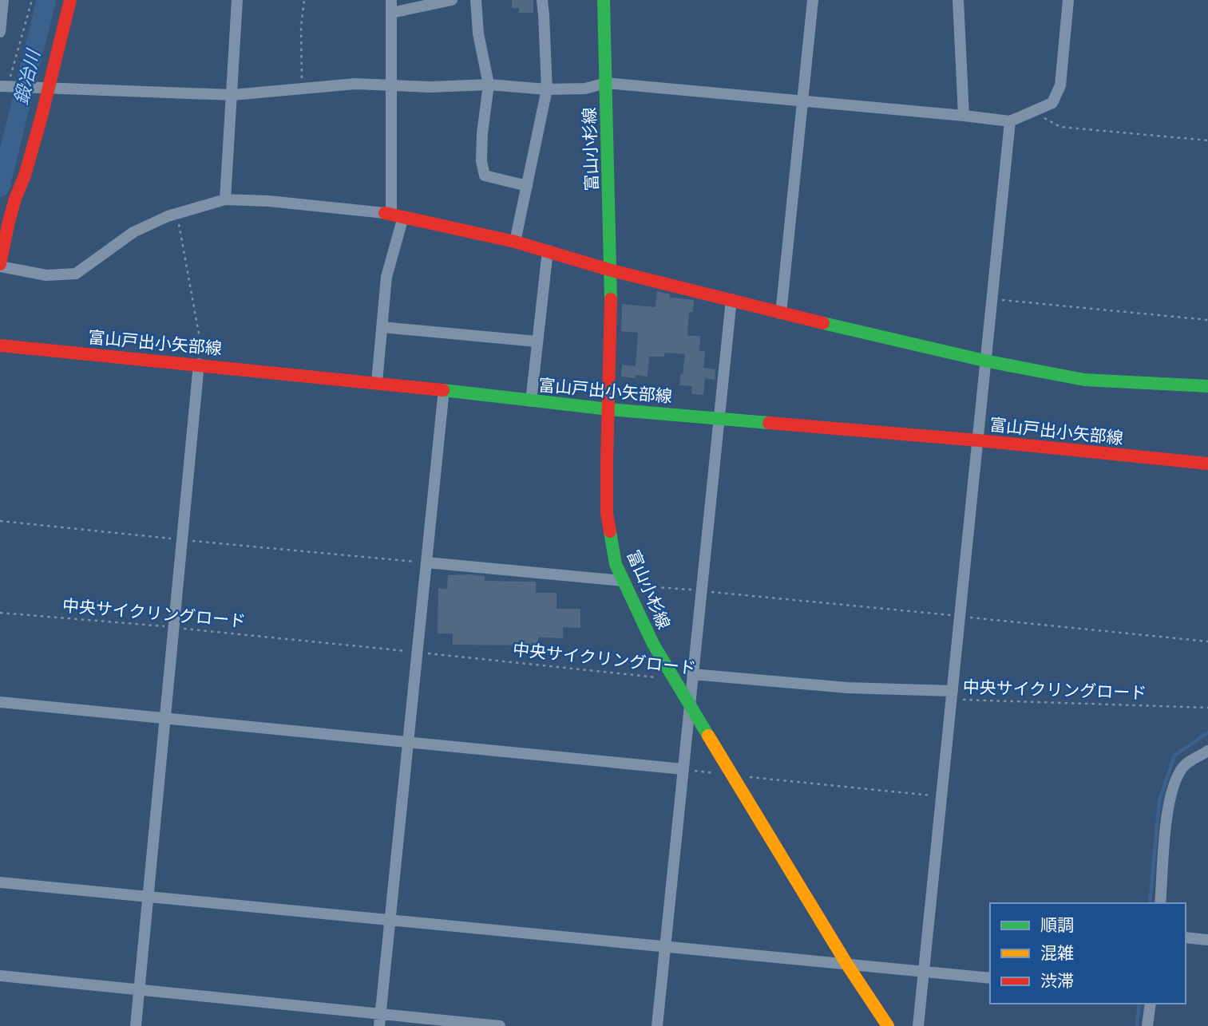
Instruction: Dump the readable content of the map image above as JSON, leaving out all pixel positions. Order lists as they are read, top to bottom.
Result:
{
  "streets": {
    "main road": ["富山小杉線", "富山戸出小矢部線"],
    "path": ["中央サイクリングロード"]
  },
  "crossings": [
    ["富山小杉線", "富山戸出小矢部線"],
    ["富山小杉線", "中央サイクリングロード"]
  ],
  "water": ["鍛冶川"],
  "legend": ["順調", "混雑", "渋滞"]
}
